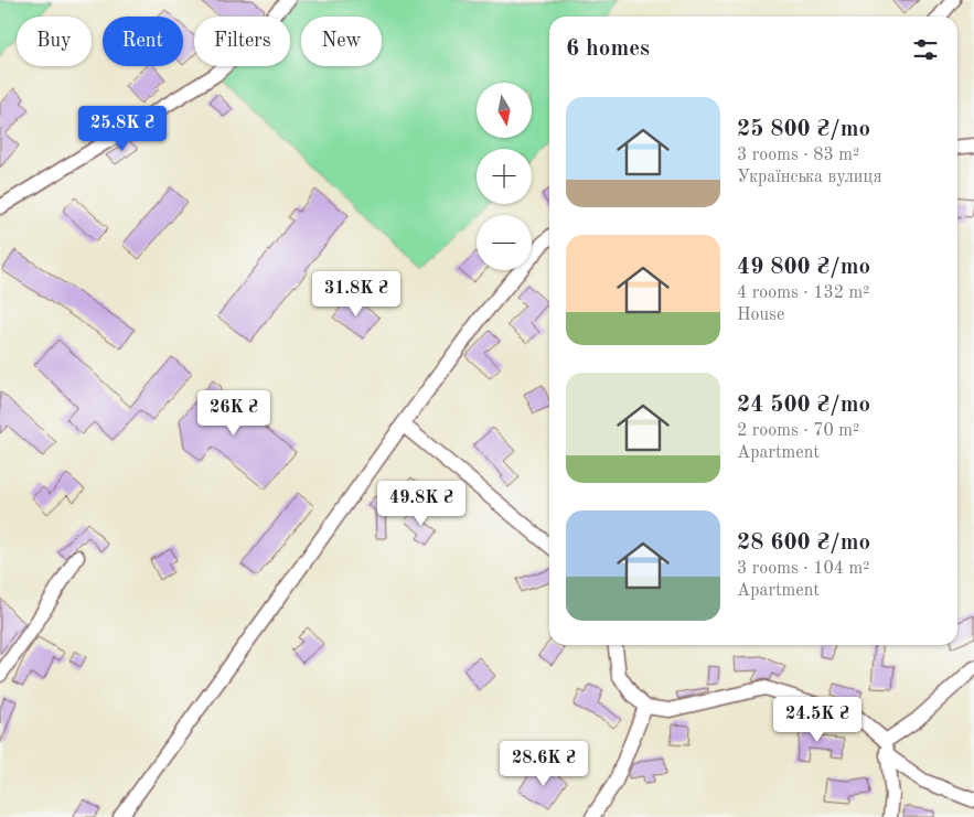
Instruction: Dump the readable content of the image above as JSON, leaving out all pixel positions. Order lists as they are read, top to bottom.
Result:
{
  "north": "bottom",
  "page": {
    "chip": [
      "Buy",
      "Rent",
      "Filters",
      "New"
    ],
    "heading": "6 homes",
    "map_buttons": ["+", "−"],
    "list": [
      {
        "name": "25 800 ₴/mo",
        "note": "3 rooms · 83 m² · Українська вулиця"
      },
      {
        "name": "49 800 ₴/mo",
        "note": "4 rooms · 132 m² · House"
      },
      {
        "name": "24 500 ₴/mo",
        "note": "2 rooms · 70 m² · Apartment"
      },
      {
        "name": "28 600 ₴/mo",
        "note": "3 rooms · 104 m² · Apartment"
      }
    ],
    "price": [
      "25.8K ₴",
      "31.8K ₴",
      "26K ₴",
      "49.8K ₴",
      "24.5K ₴",
      "28.6K ₴"
    ]
  }
}
